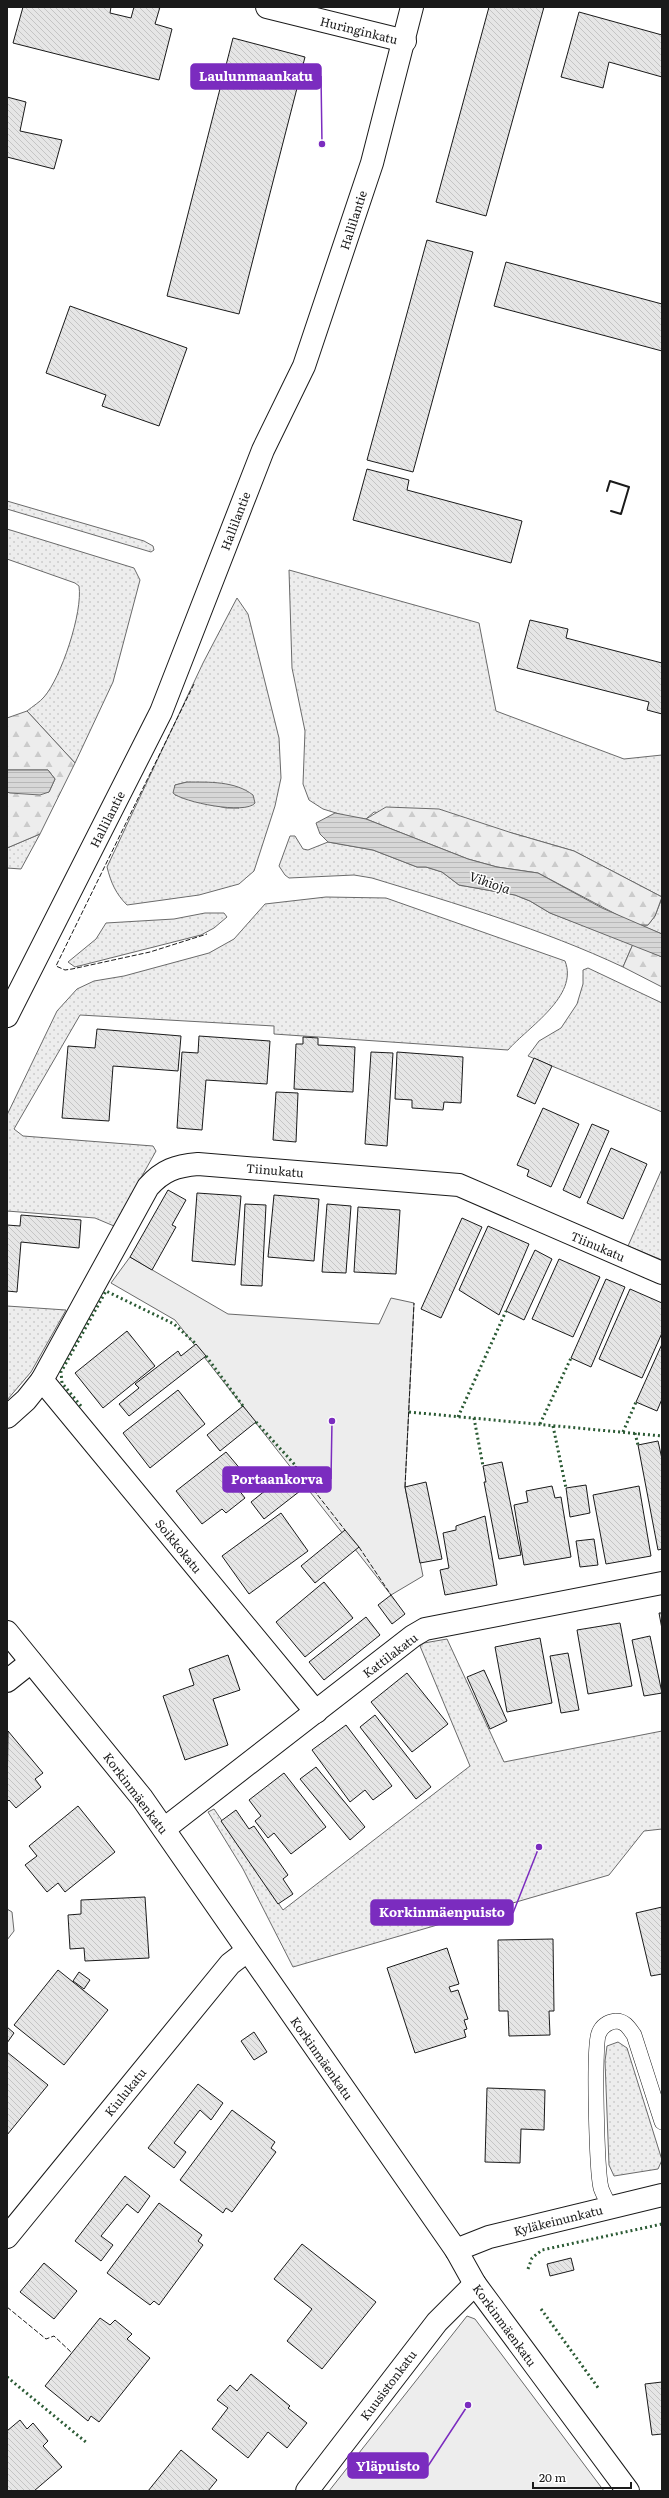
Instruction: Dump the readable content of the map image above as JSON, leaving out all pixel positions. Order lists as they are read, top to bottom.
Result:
{
  "streets": {
    "street": [
      "Huringinkatu",
      "Hallilantie",
      "Tiinukatu",
      "Soikkokatu",
      "Kattilakatu",
      "Korkinmäenkatu",
      "Kiulukatu",
      "Kyläkeinunkatu",
      "Kuusistonkatu"
    ]
  },
  "crossings": [
    ["Huringinkatu", "Hallilantie"],
    ["Tiinukatu", "Soikkokatu"],
    ["Soikkokatu", "Kattilakatu"],
    ["Kattilakatu", "Korkinmäenkatu"],
    ["Korkinmäenkatu", "Kiulukatu"],
    ["Korkinmäenkatu", "Kyläkeinunkatu"],
    ["Korkinmäenkatu", "Kuusistonkatu"]
  ],
  "water": ["Vihioja"],
  "places": [
    "Laulunmaankatu",
    "Portaankorva",
    "Korkinmäenpuisto",
    "Yläpuisto"
  ],
  "scale_bar": "20 m"
}
